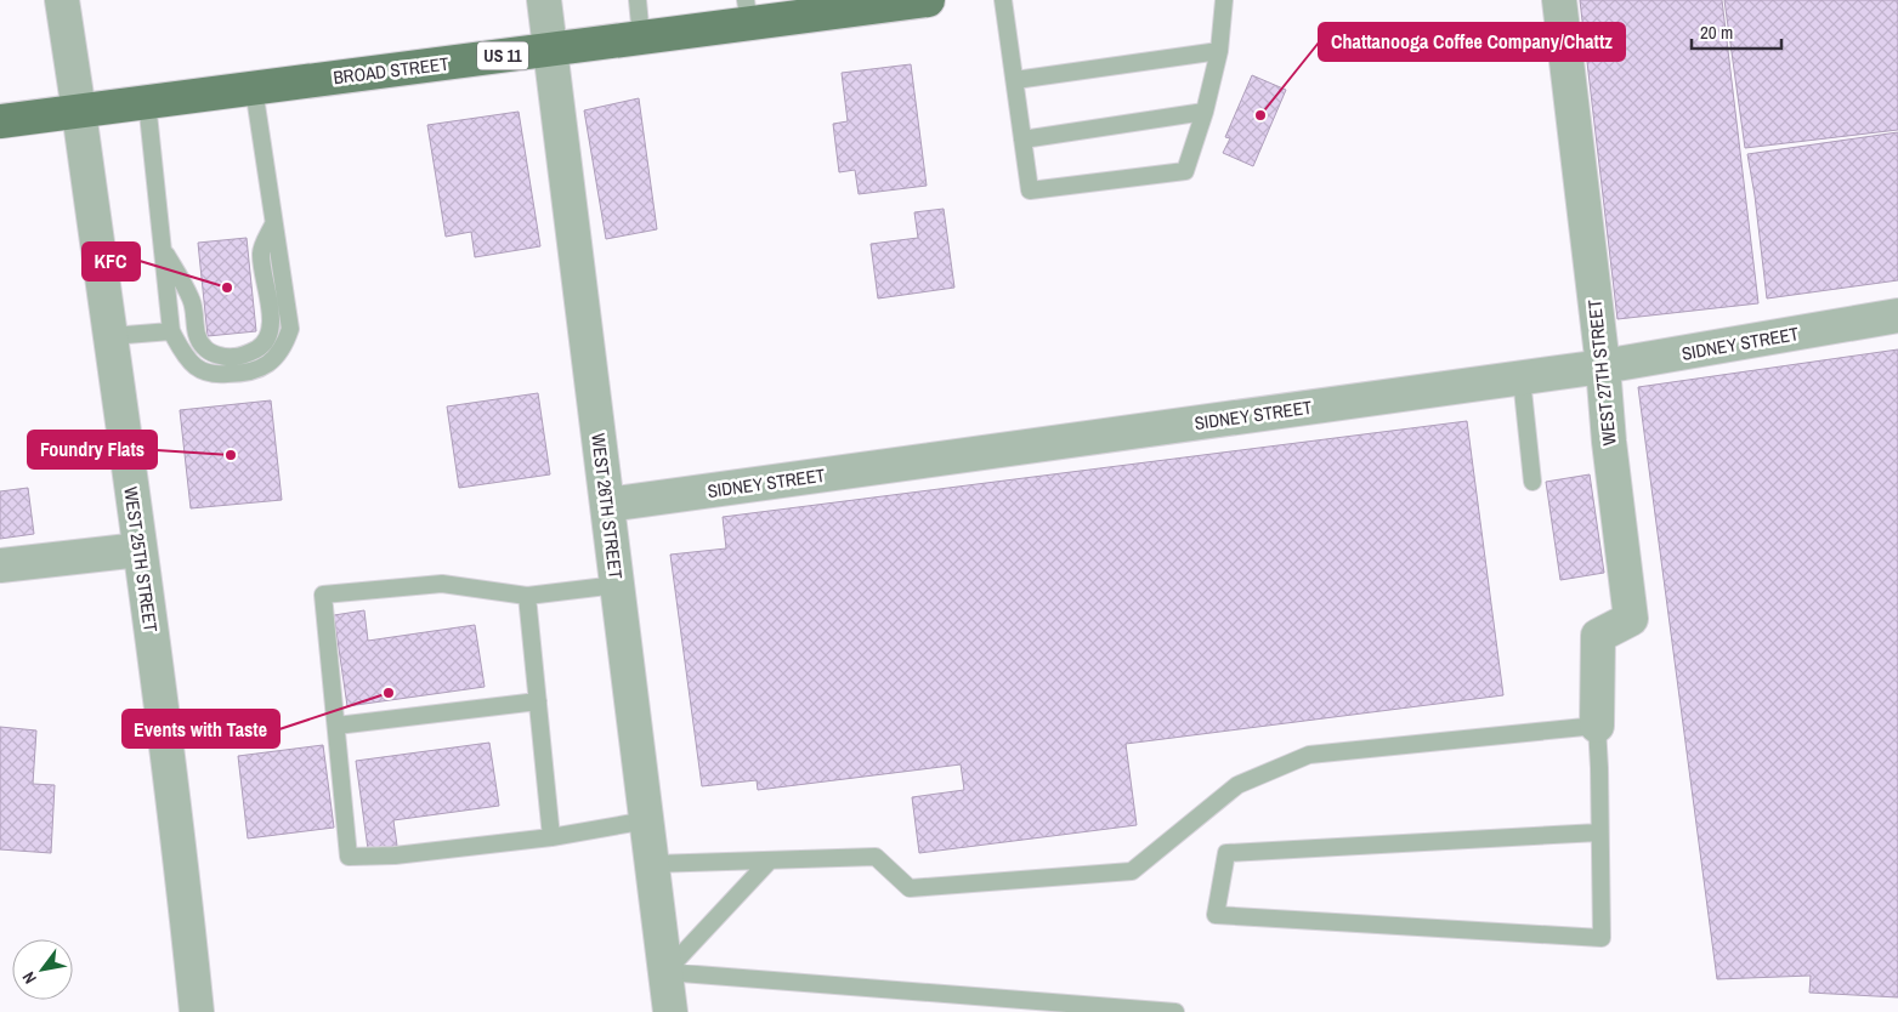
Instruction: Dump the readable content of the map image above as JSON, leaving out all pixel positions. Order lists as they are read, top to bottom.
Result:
{
  "streets": {
    "main road": ["US 11", "BROAD STREET"],
    "street": [
      "SIDNEY STREET",
      "WEST 27TH STREET",
      "WEST 26TH STREET",
      "WEST 25TH STREET"
    ]
  },
  "crossings": [
    ["BROAD STREET", "WEST 26TH STREET"],
    ["BROAD STREET", "WEST 25TH STREET"],
    ["SIDNEY STREET", "WEST 27TH STREET"],
    ["SIDNEY STREET", "WEST 26TH STREET"]
  ],
  "places": [
    "Chattanooga Coffee Company/Chattz",
    "KFC",
    "Foundry Flats",
    "Events with Taste"
  ],
  "scale_bar": "20 m",
  "north": "bottom left"
}
